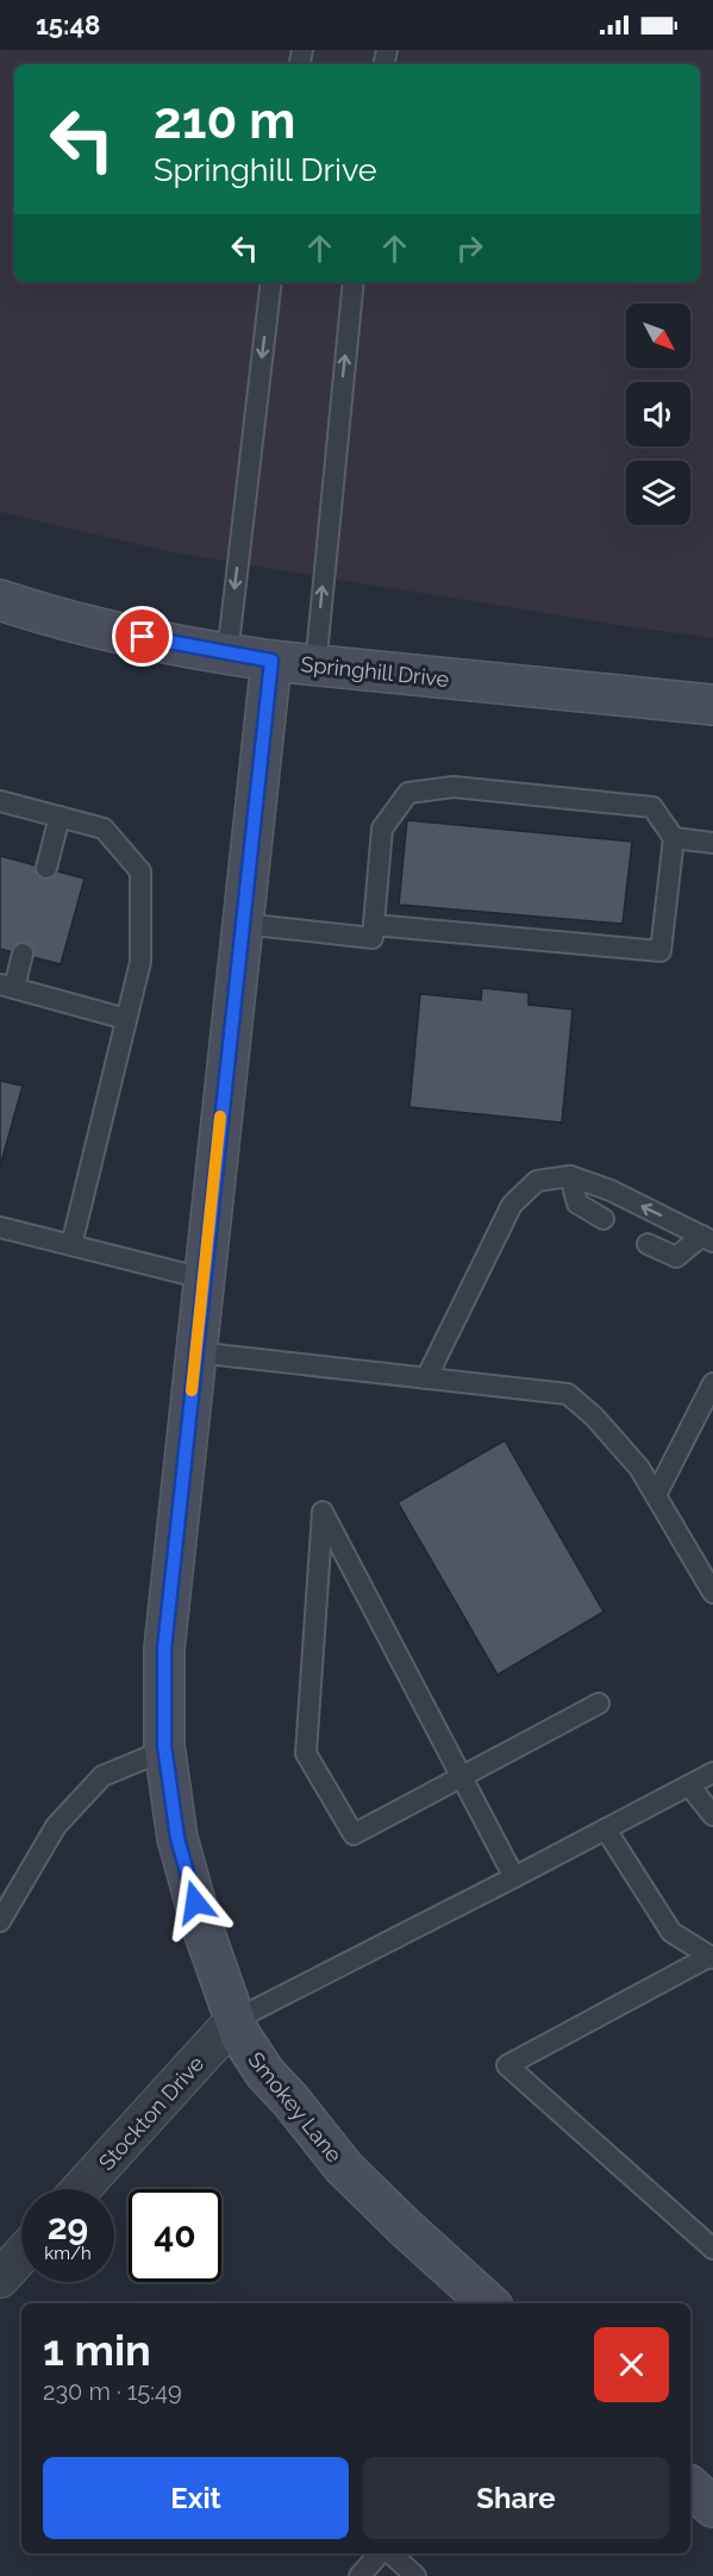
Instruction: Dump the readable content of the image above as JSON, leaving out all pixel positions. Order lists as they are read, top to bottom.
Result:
{
  "streets": {
    "street": ["Springhill Drive", "Smokey Lane", "Stockton Drive"]
  },
  "crossings": [
    ["Springhill Drive", "Smokey Lane"],
    ["Smokey Lane", "Stockton Drive"]
  ],
  "north": "bottom right",
  "page": {
    "status": "15:48",
    "turn": ["210 m", "Springhill Drive"],
    "speed": "29 km/h",
    "limit": "40",
    "heading": ["1 min", "230 m · 15:49"],
    "buttons": ["Exit", "Share"]
  }
}
